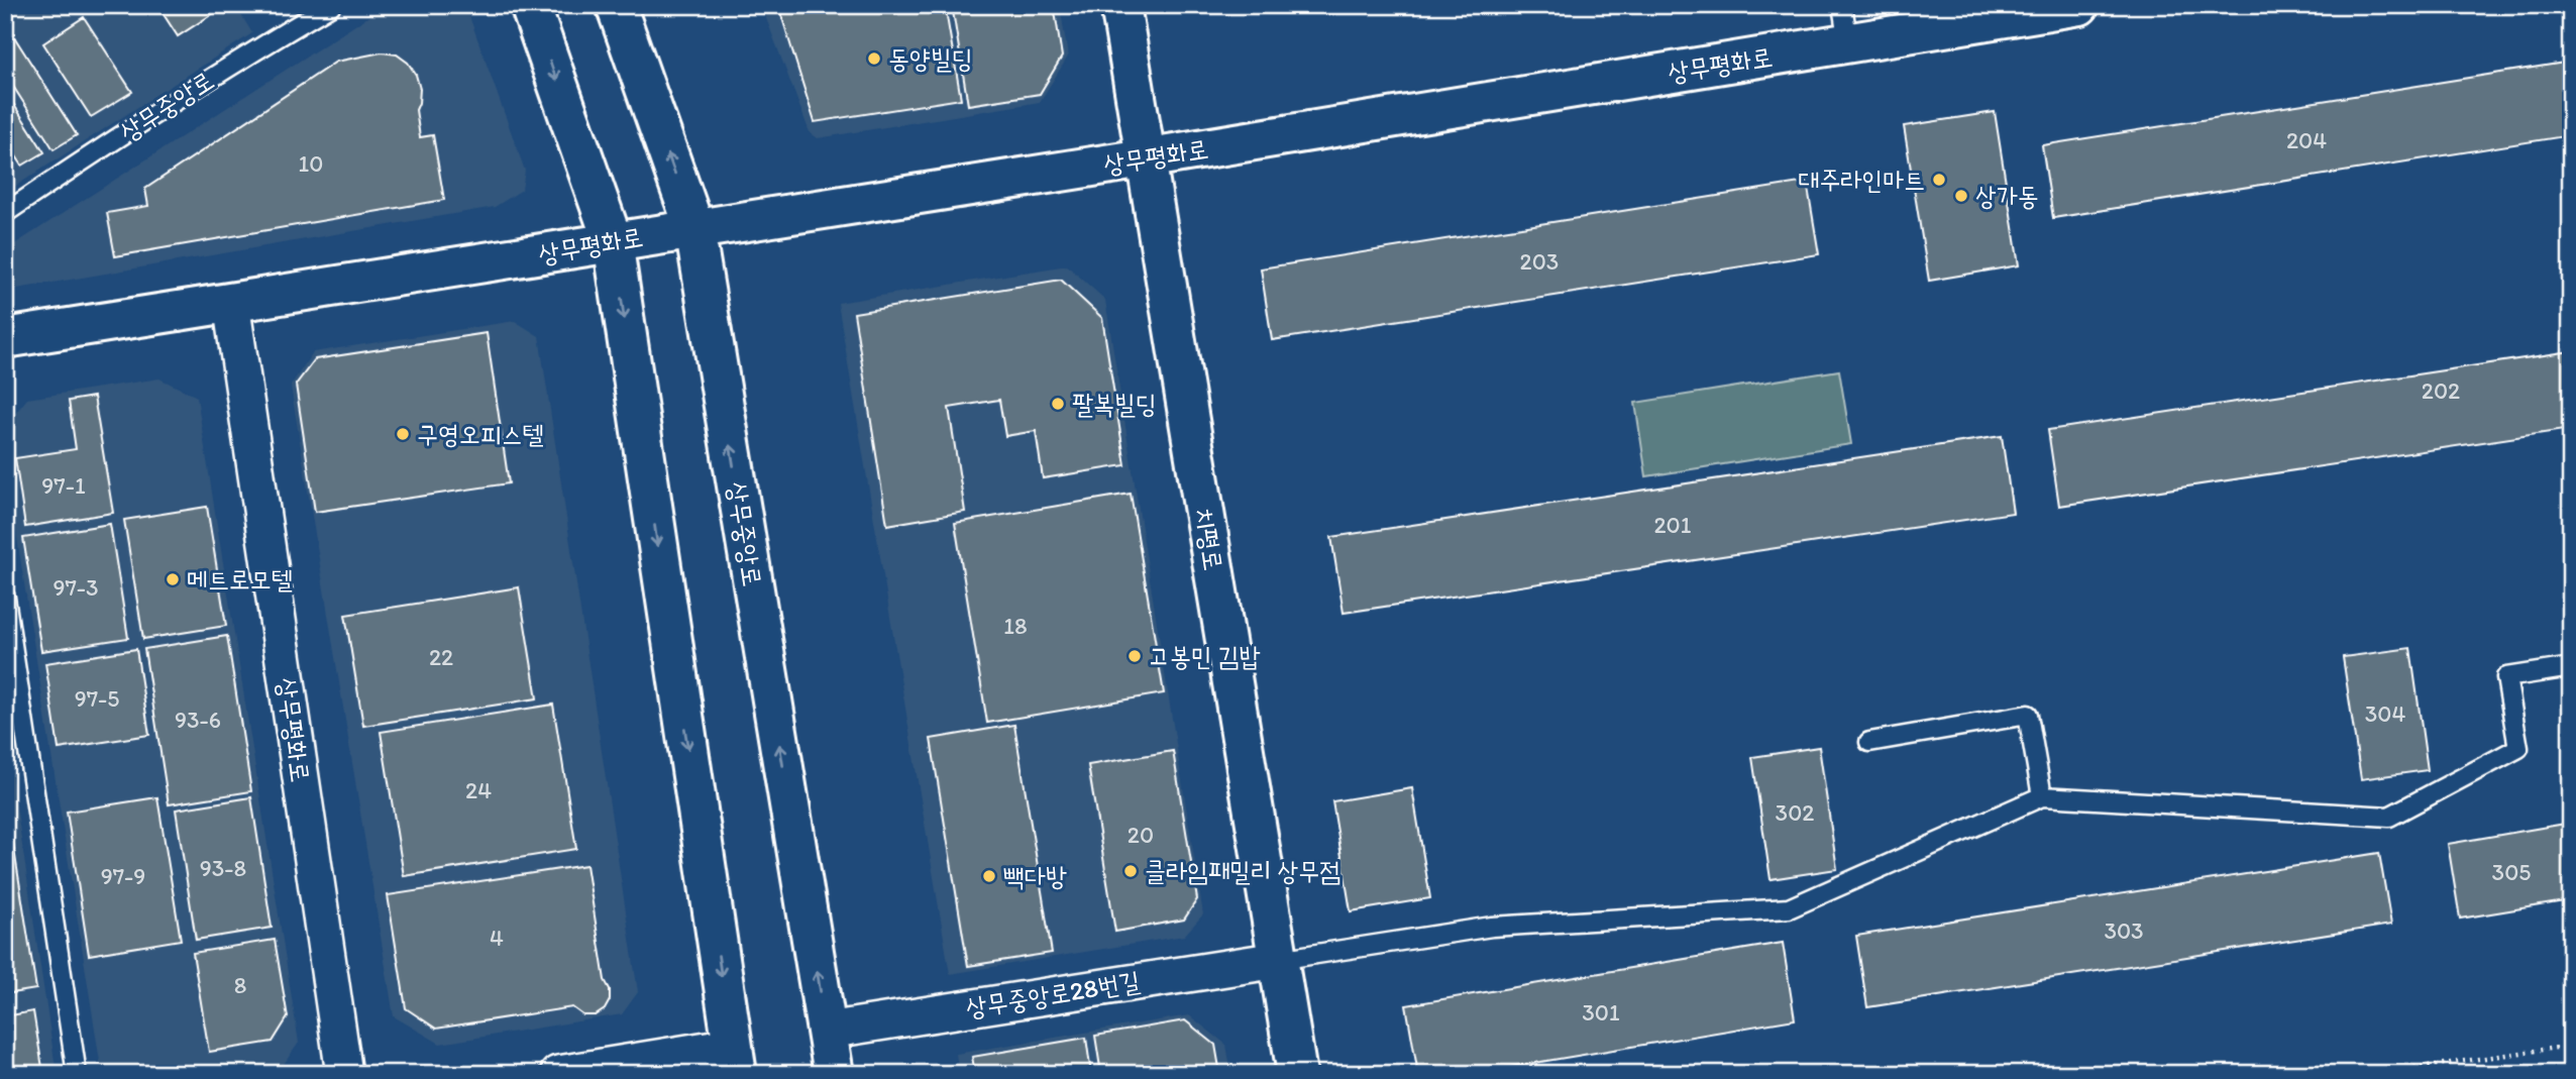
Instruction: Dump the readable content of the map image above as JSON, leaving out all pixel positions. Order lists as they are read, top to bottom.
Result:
{
  "streets": {
    "street": [
      "상무평화로",
      "상무중앙로",
      "치평로",
      "상무중앙로28번길"
    ]
  },
  "crossings": [
    ["상무평화로", "상무중앙로"],
    ["상무평화로", "치평로"],
    ["상무중앙로", "상무중앙로28번길"],
    ["치평로", "상무중앙로28번길"]
  ],
  "one_way": ["상무중앙로"],
  "places": [
    "동양빌딩",
    "대주라인마트",
    "상가동",
    "팔복빌딩",
    "구영오피스텔",
    "메트로모텔",
    "고봉민 김밥",
    "클라임패밀리 상무점",
    "빽다방"
  ],
  "house_numbers": [
    "204",
    "10",
    "203",
    "202",
    "97-1",
    "201",
    "97-3",
    "18",
    "22",
    "97-5",
    "304",
    "93-6",
    "24",
    "302",
    "20",
    "93-8",
    "305",
    "97-9",
    "303",
    "4",
    "8",
    "301"
  ]
}
